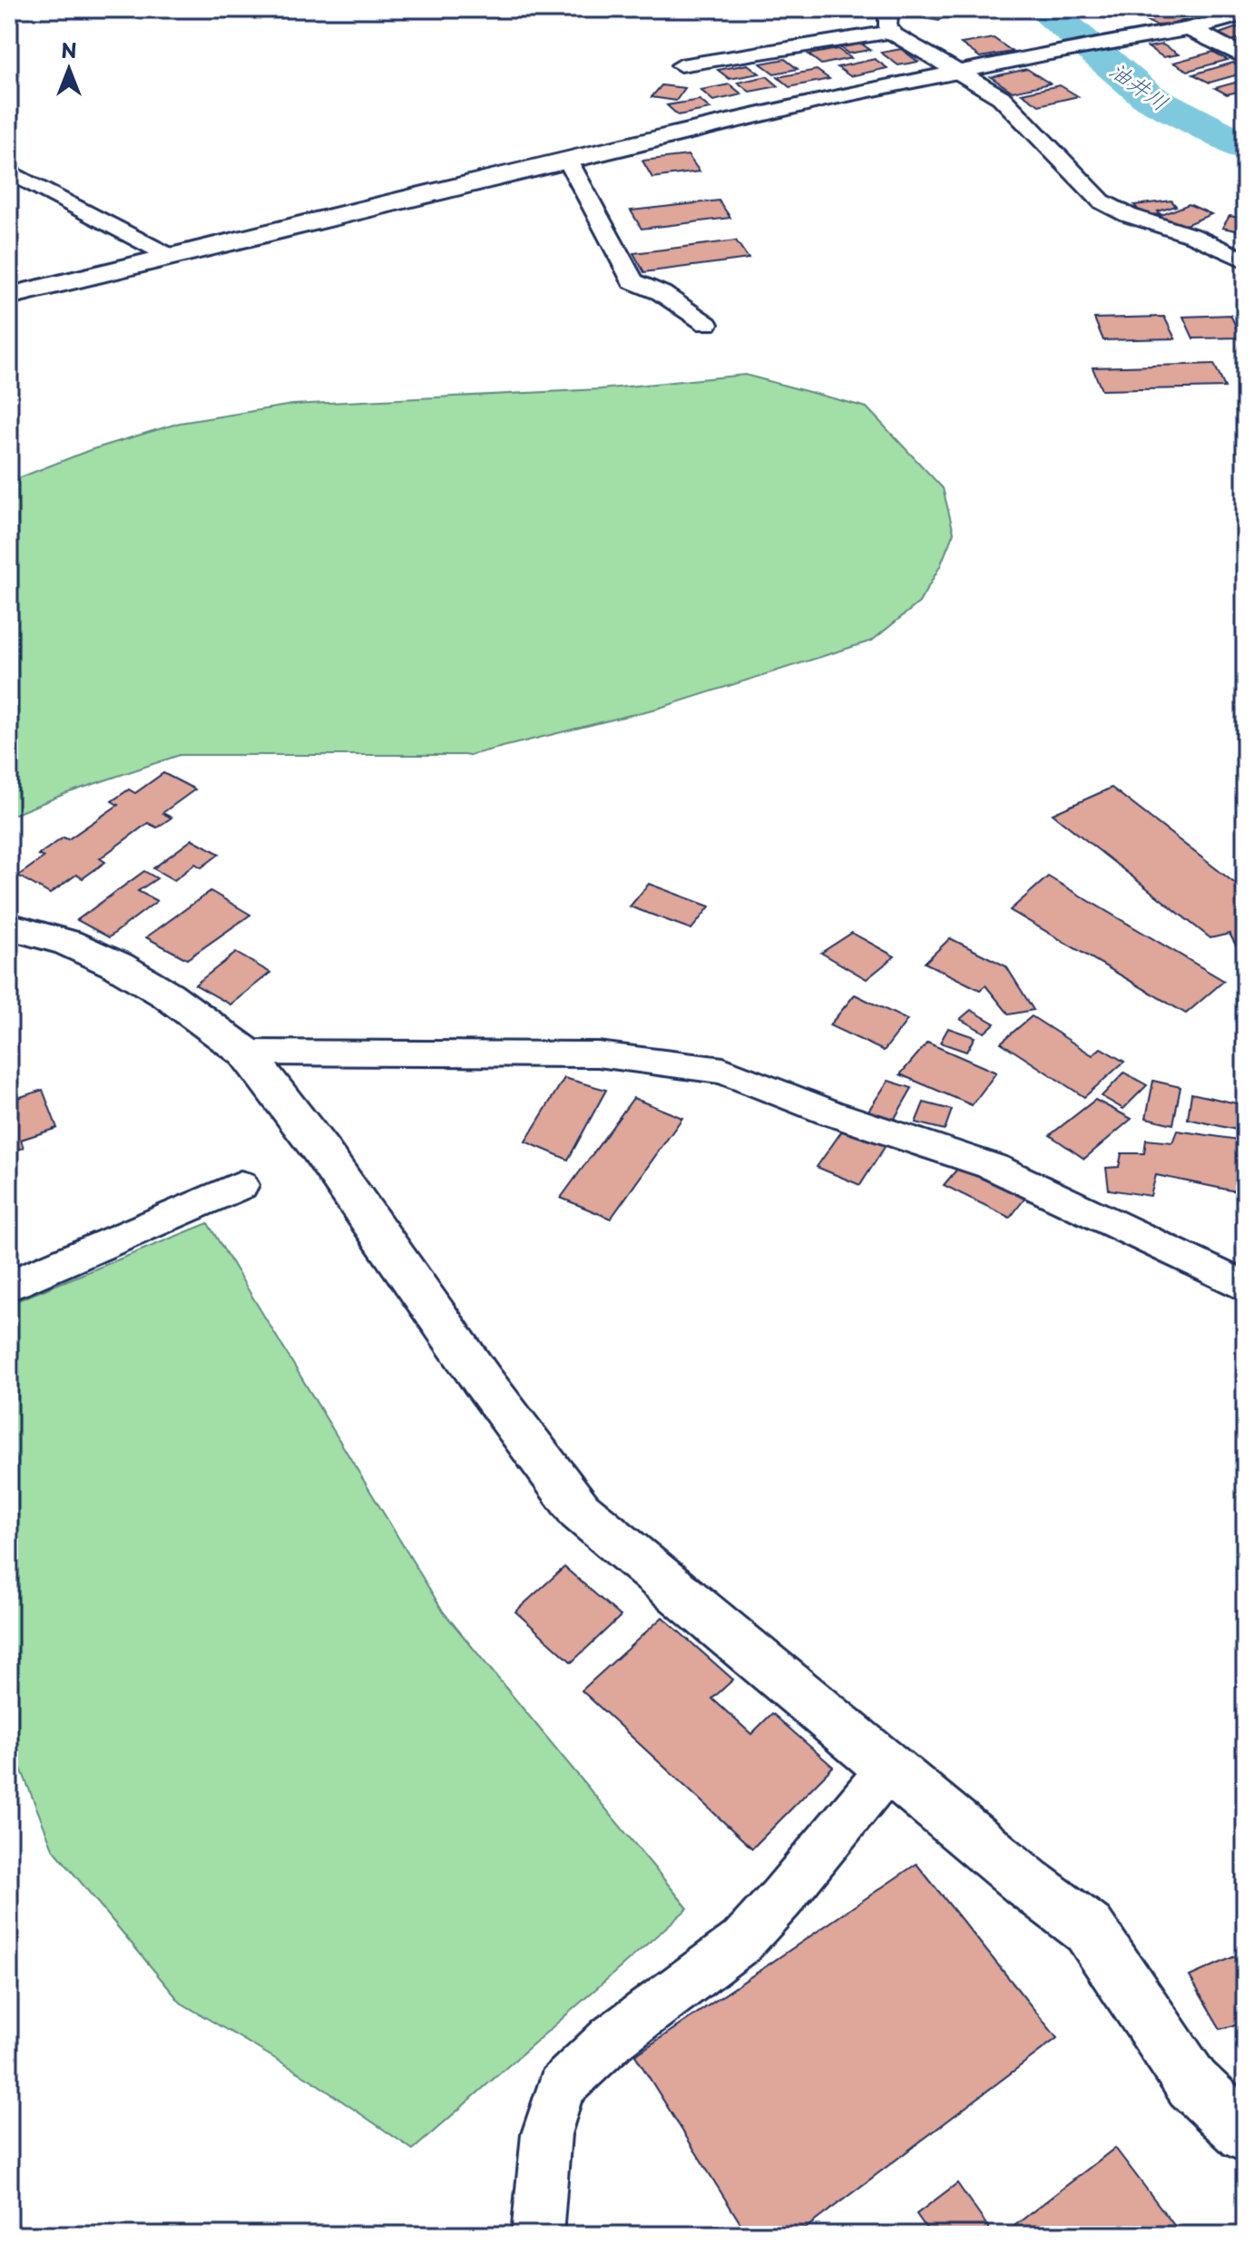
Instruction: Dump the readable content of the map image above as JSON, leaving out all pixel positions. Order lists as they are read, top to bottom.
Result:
{
  "water": ["油井川"],
  "north": "top"
}
